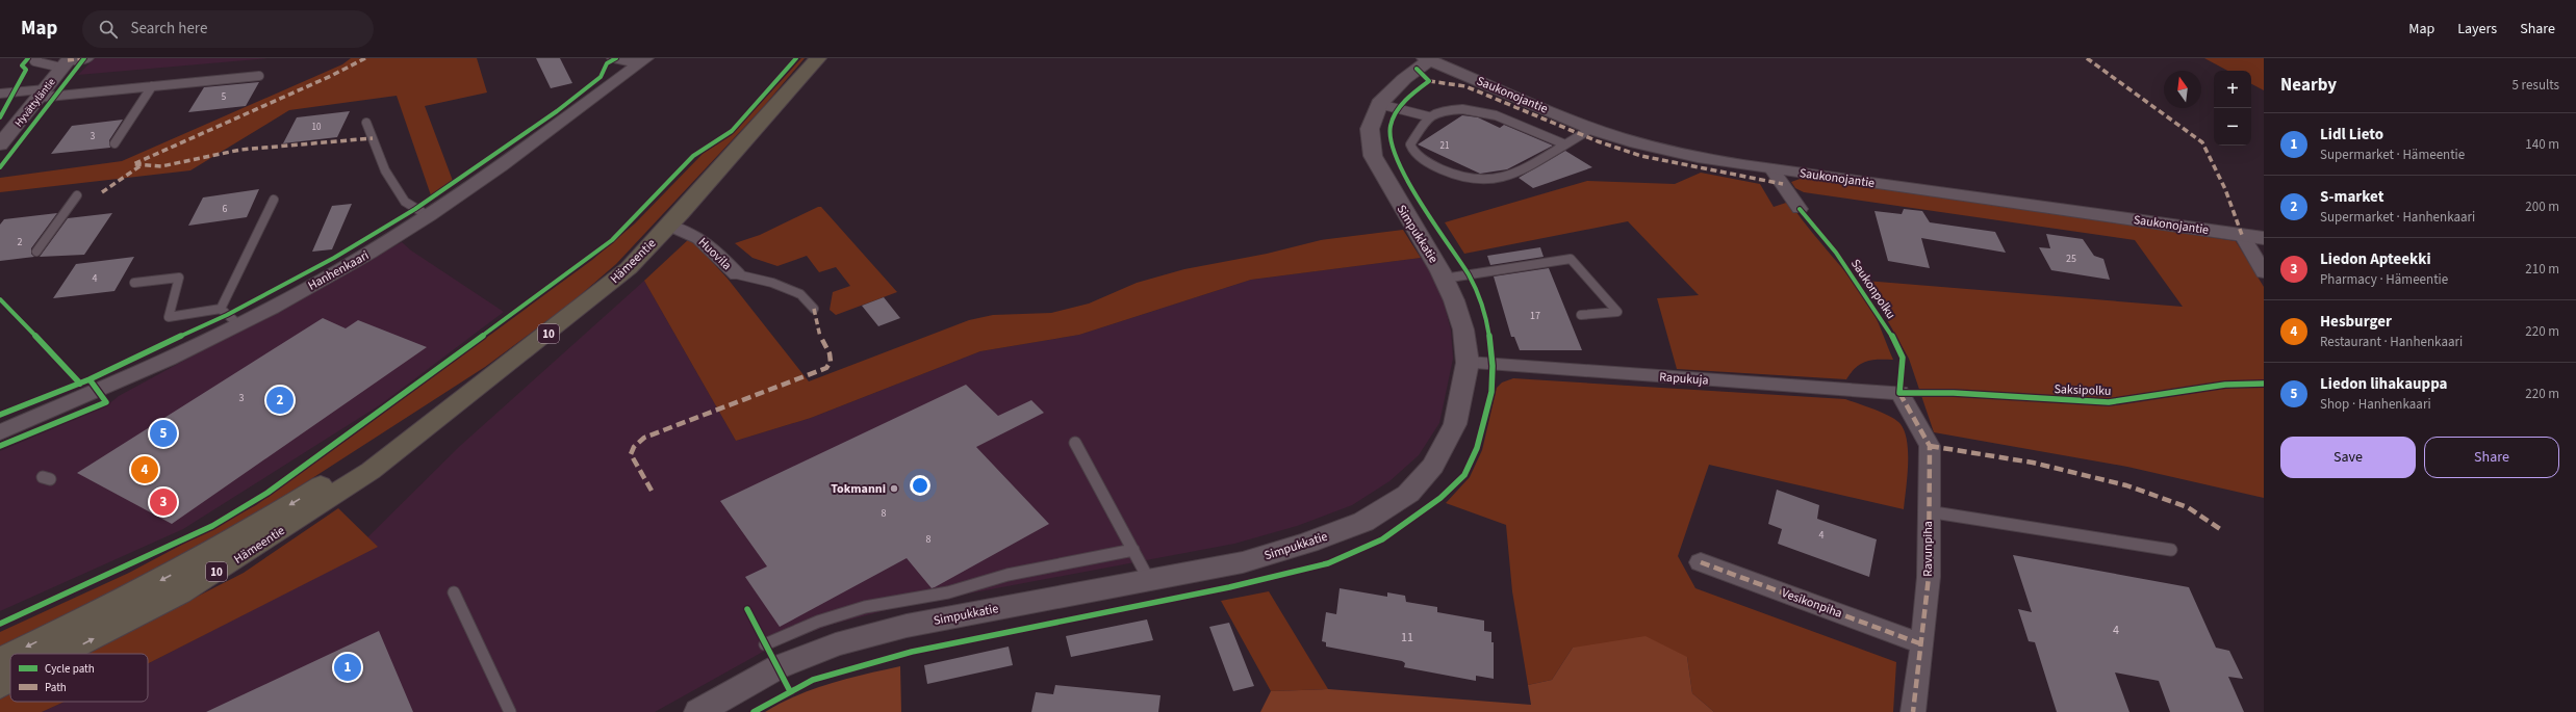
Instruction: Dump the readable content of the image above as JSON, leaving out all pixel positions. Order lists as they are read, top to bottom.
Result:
{
  "streets": {
    "highway": ["Hämeentie", "10"],
    "street": [
      "Saukonojantie",
      "Hyvättyläntie",
      "Simpukkatie",
      "Huovila",
      "Hanhenkaari",
      "Rapukuja",
      "Ravunpiha",
      "Vesikonpiha"
    ],
    "cycle path": ["Saukonpolku"]
  },
  "crossings": [
    ["Saukonojantie", "Simpukkatie"],
    ["Simpukkatie", "Rapukuja"],
    ["Huovila", "Hämeentie"],
    ["Rapukuja", "Ravunpiha"],
    ["Ravunpiha", "Vesikonpiha"]
  ],
  "places": ["Tokmanni"],
  "house_numbers": [
    "5",
    "10",
    "3",
    "21",
    "6",
    "2",
    "25",
    "4",
    "17",
    "3",
    "8",
    "4",
    "8",
    "4",
    "11"
  ],
  "legend": ["Cycle path", "Path"],
  "north": "top",
  "page": {
    "header": "Map",
    "search": "Search here",
    "nav": ["Map", "Layers", "Share"],
    "heading": ["Nearby", "5 results"],
    "map_buttons": ["+", "−"],
    "list": [
      {
        "mark": "1",
        "name": "Lidl Lieto",
        "note": "Supermarket · Hämeentie",
        "value": "140 m"
      },
      {
        "mark": "2",
        "name": "S-market",
        "note": "Supermarket · Hanhenkaari",
        "value": "200 m"
      },
      {
        "mark": "3",
        "name": "Liedon Apteekki",
        "note": "Pharmacy · Hämeentie",
        "value": "210 m"
      },
      {
        "mark": "4",
        "name": "Hesburger",
        "note": "Restaurant · Hanhenkaari",
        "value": "220 m"
      },
      {
        "mark": "5",
        "name": "Liedon lihakauppa",
        "note": "Shop · Hanhenkaari",
        "value": "220 m"
      }
    ],
    "pins": [
      "2",
      "5",
      "4",
      "3",
      "1"
    ],
    "buttons": ["Save", "Share"]
  }
}
